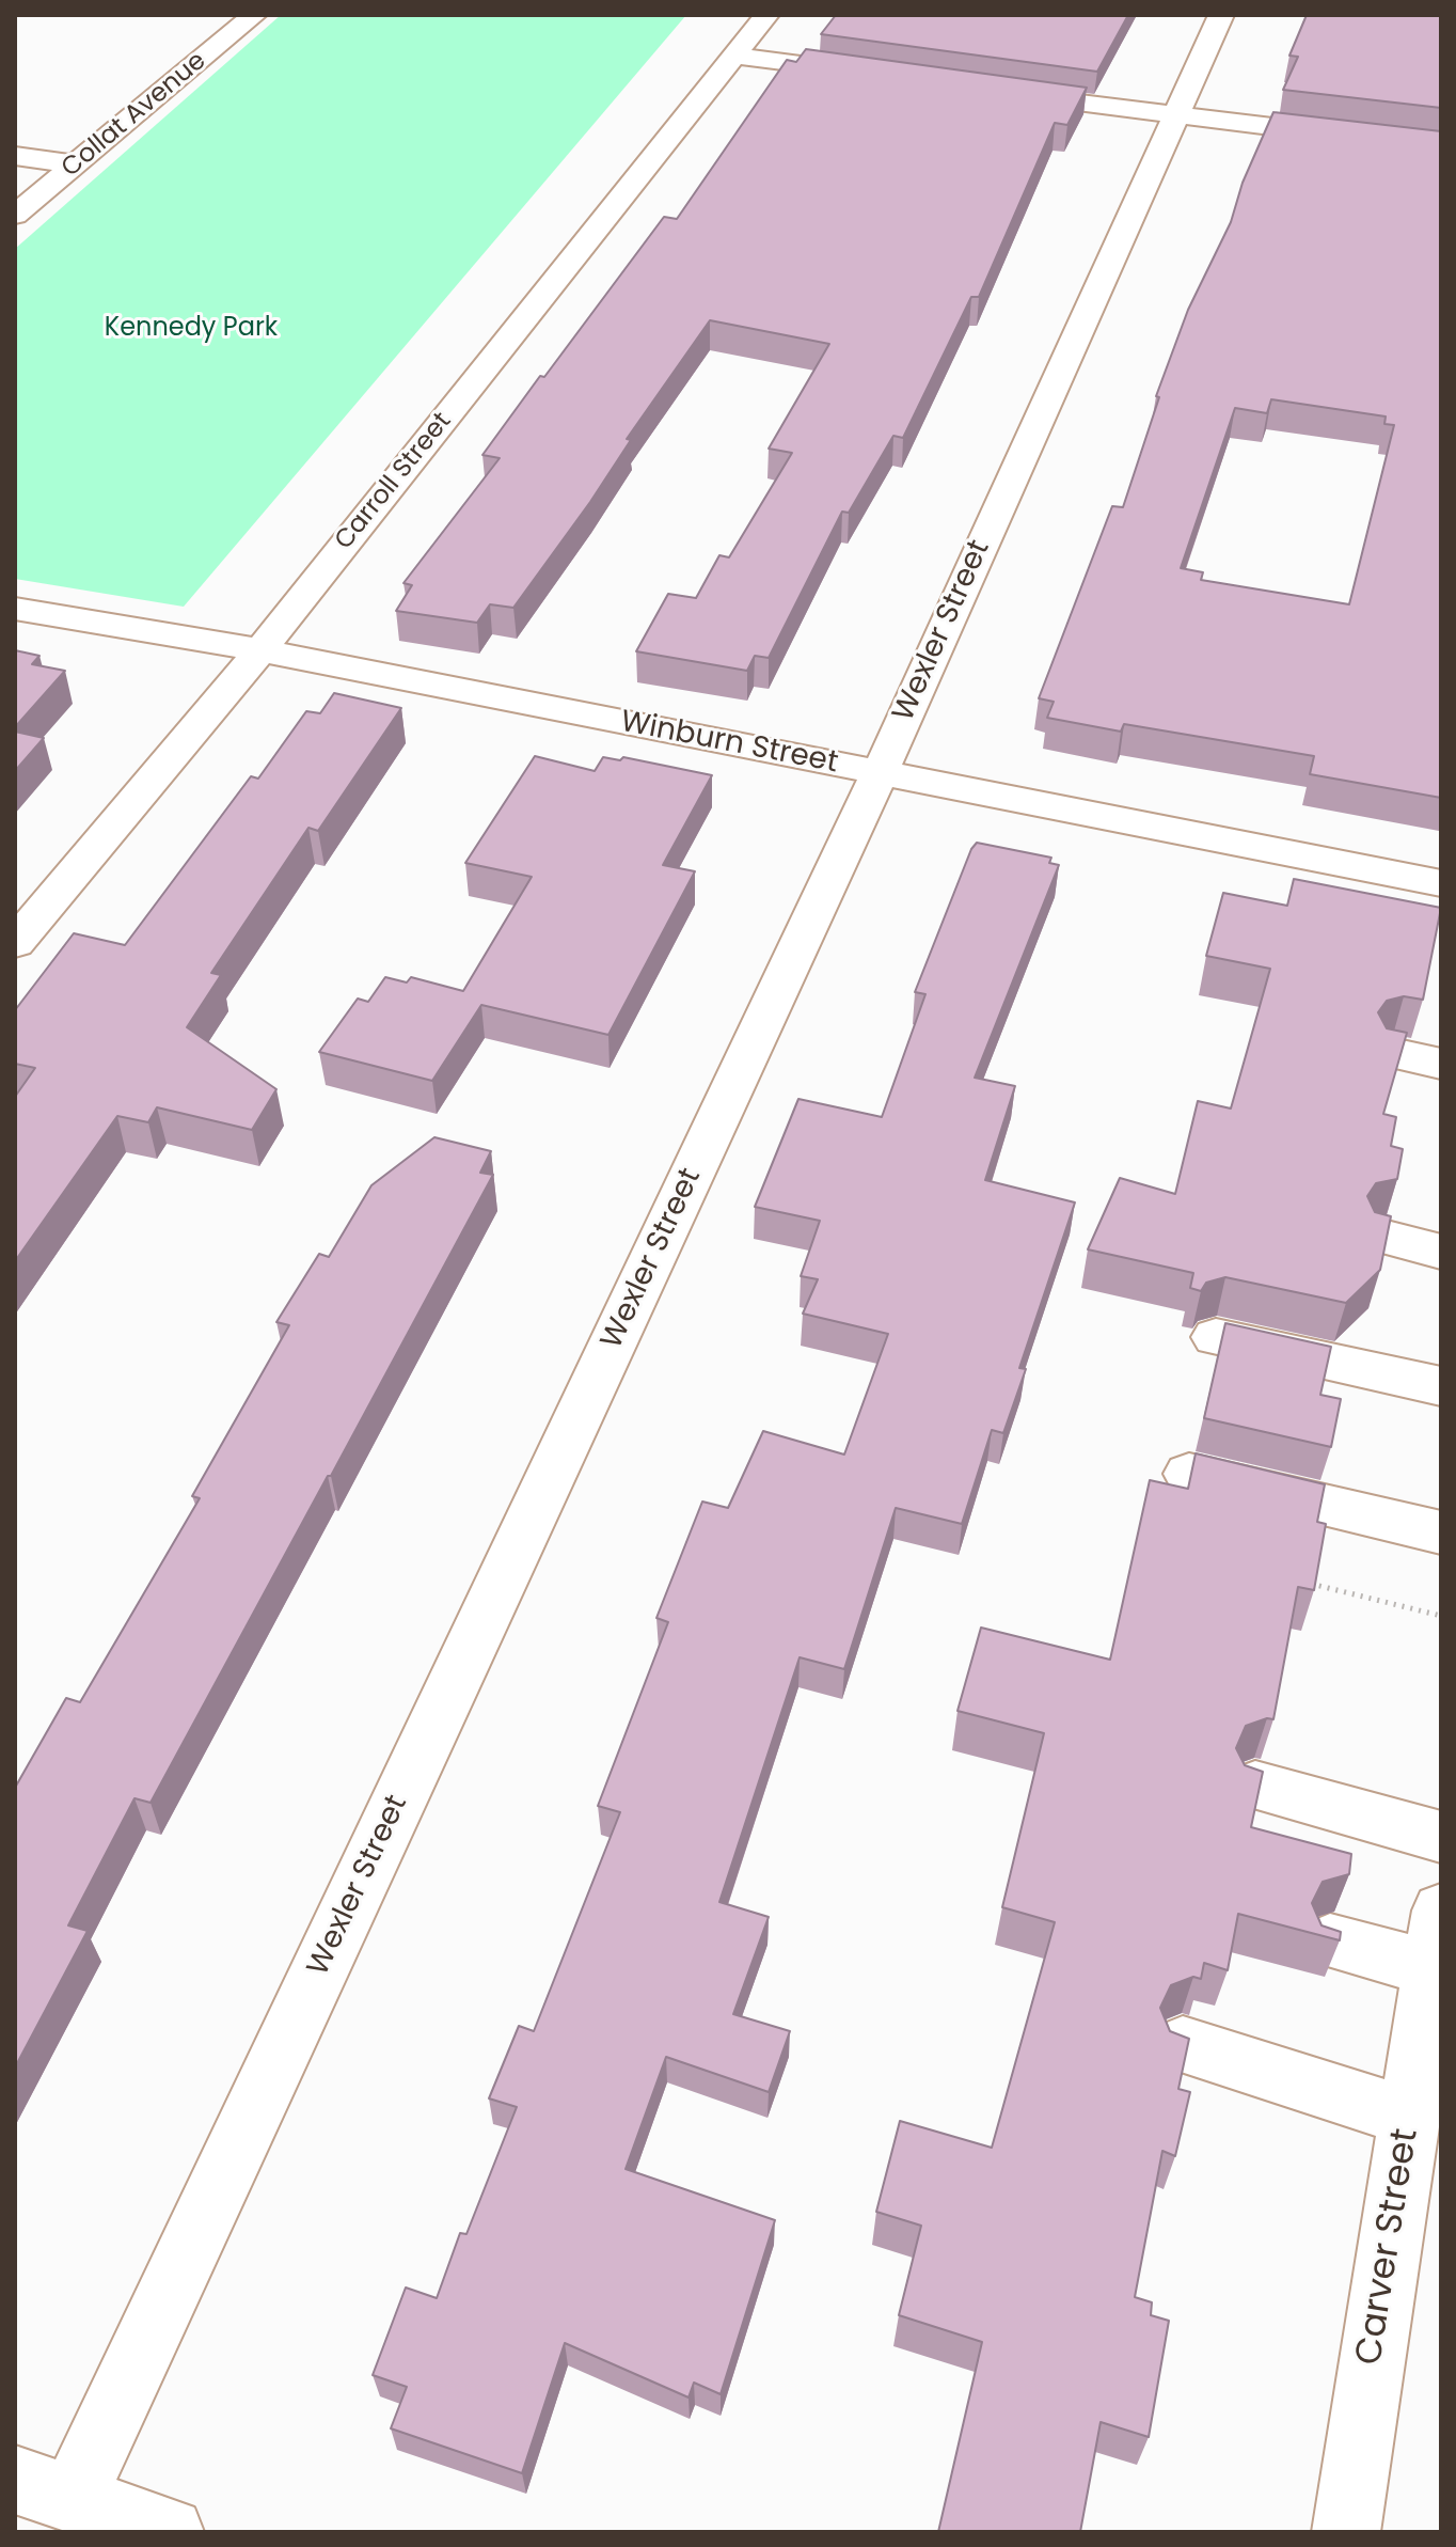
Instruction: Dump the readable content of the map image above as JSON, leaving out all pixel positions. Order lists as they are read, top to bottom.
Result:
{
  "streets": {
    "street": [
      "Collat Avenue",
      "Carroll Street",
      "Wexler Street",
      "Winburn Street",
      "Carver Street"
    ]
  },
  "crossings": [
    ["Carroll Street", "Winburn Street"],
    ["Wexler Street", "Winburn Street"]
  ],
  "parks": ["Kennedy Park"]
}
